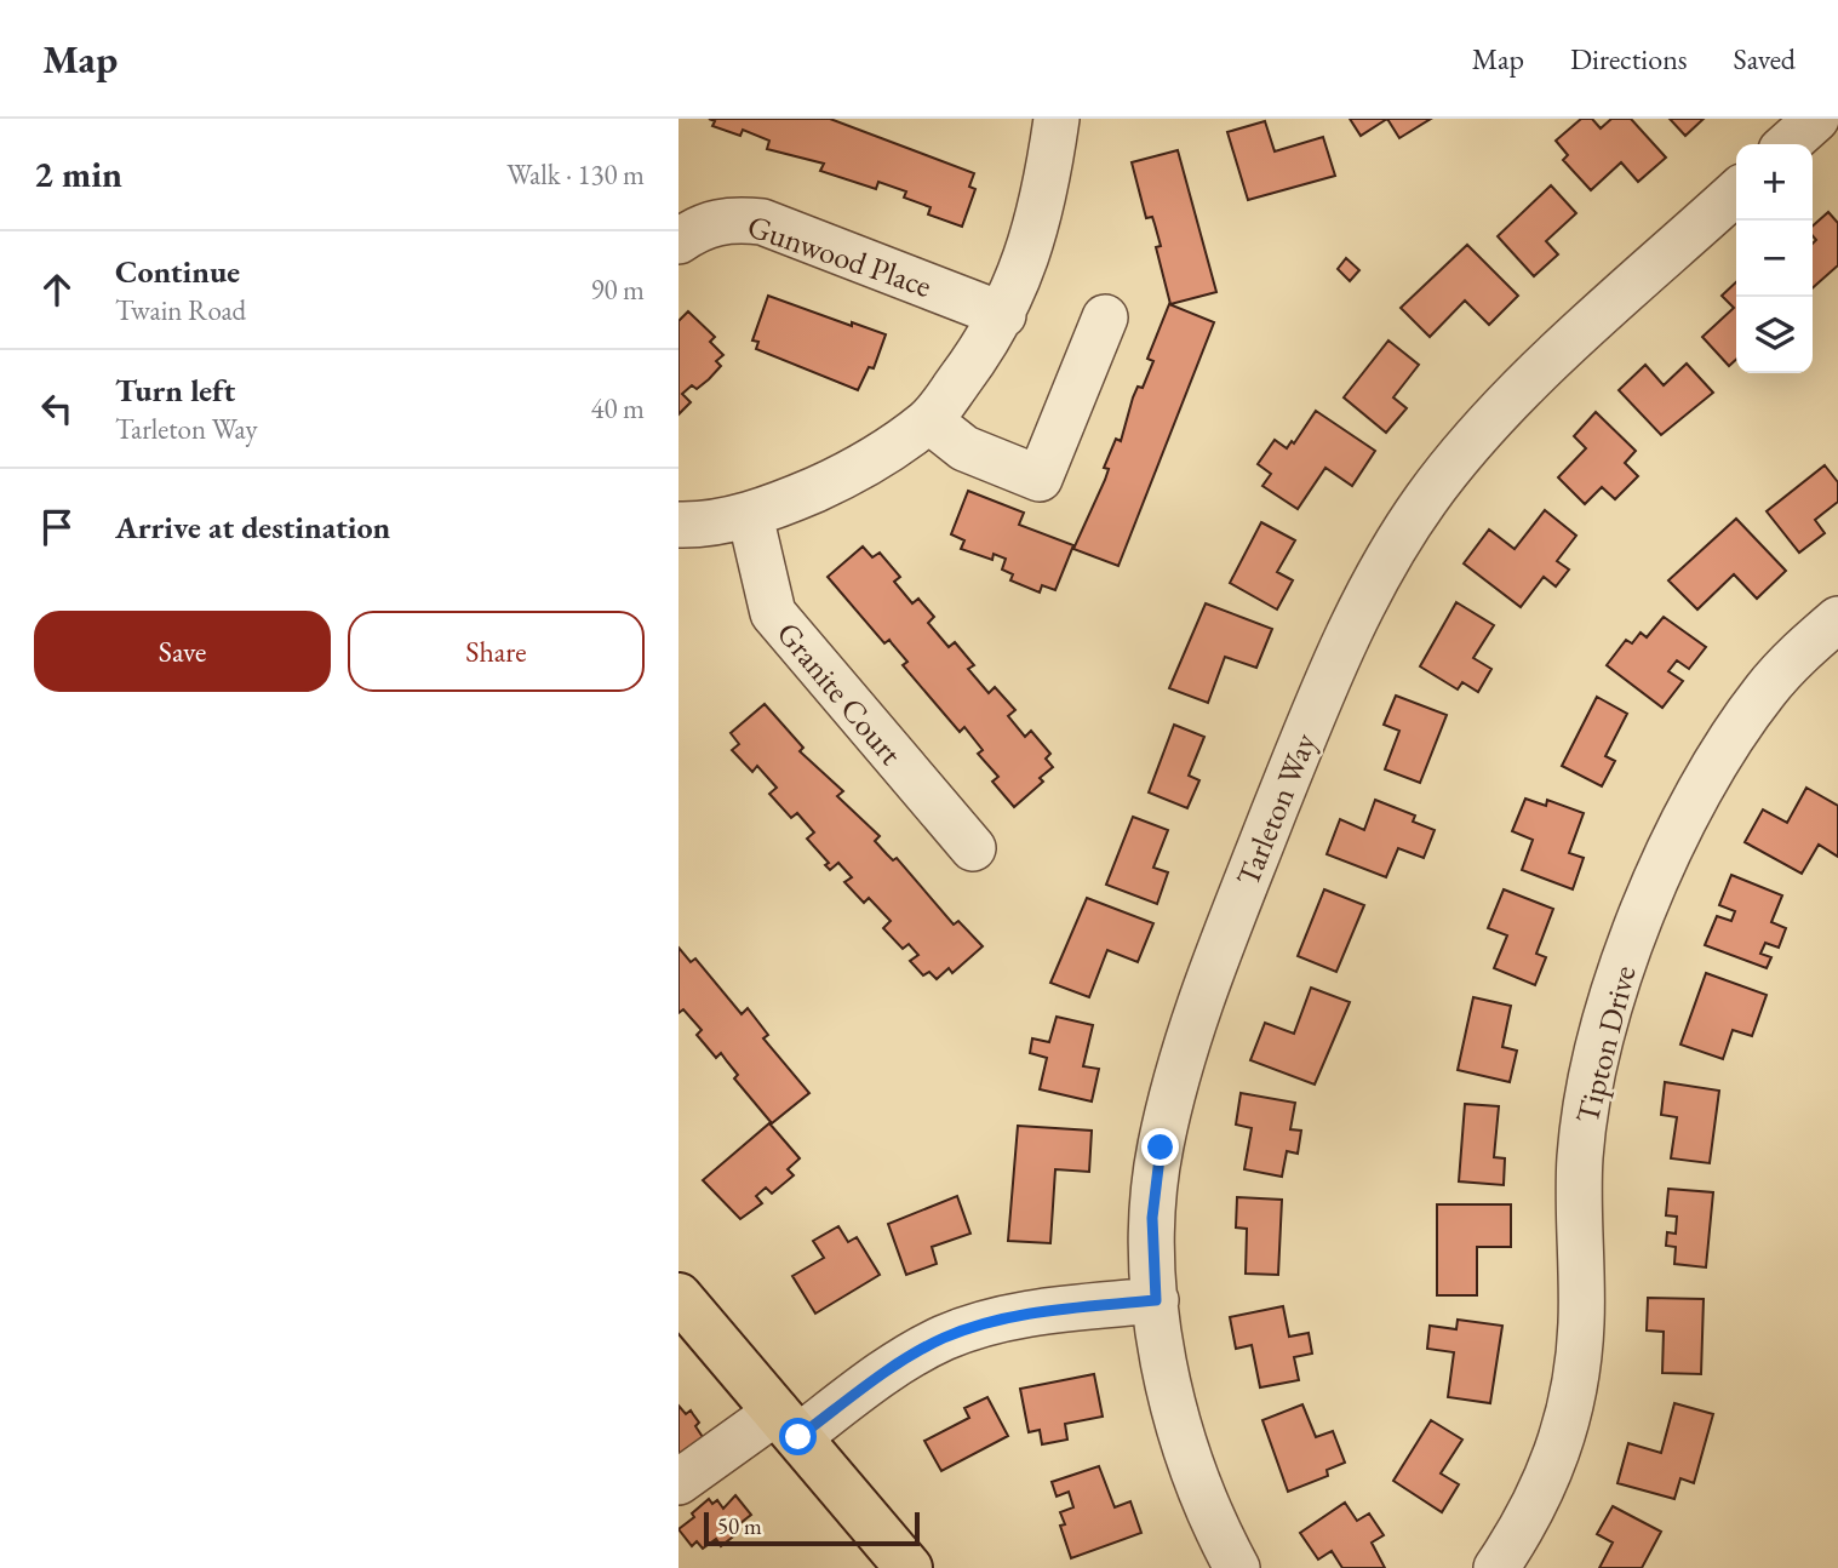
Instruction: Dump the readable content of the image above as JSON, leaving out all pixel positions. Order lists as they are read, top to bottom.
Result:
{
  "streets": {
    "street": [
      "Gunwood Place",
      "Granite Court",
      "Tarleton Way",
      "Tipton Drive"
    ]
  },
  "scale_bar": "50 m",
  "page": {
    "header": "Map",
    "nav": ["Map", "Directions", "Saved"],
    "heading": ["2 min", "Walk · 130 m"],
    "map_buttons": ["+", "−"],
    "list": [
      ["Continue", "Twain Road", "90 m"],
      ["Turn left", "Tarleton Way", "40 m"],
      "Arrive at destination"
    ],
    "buttons": ["Save", "Share"],
    "scale": "50 m"
  }
}
